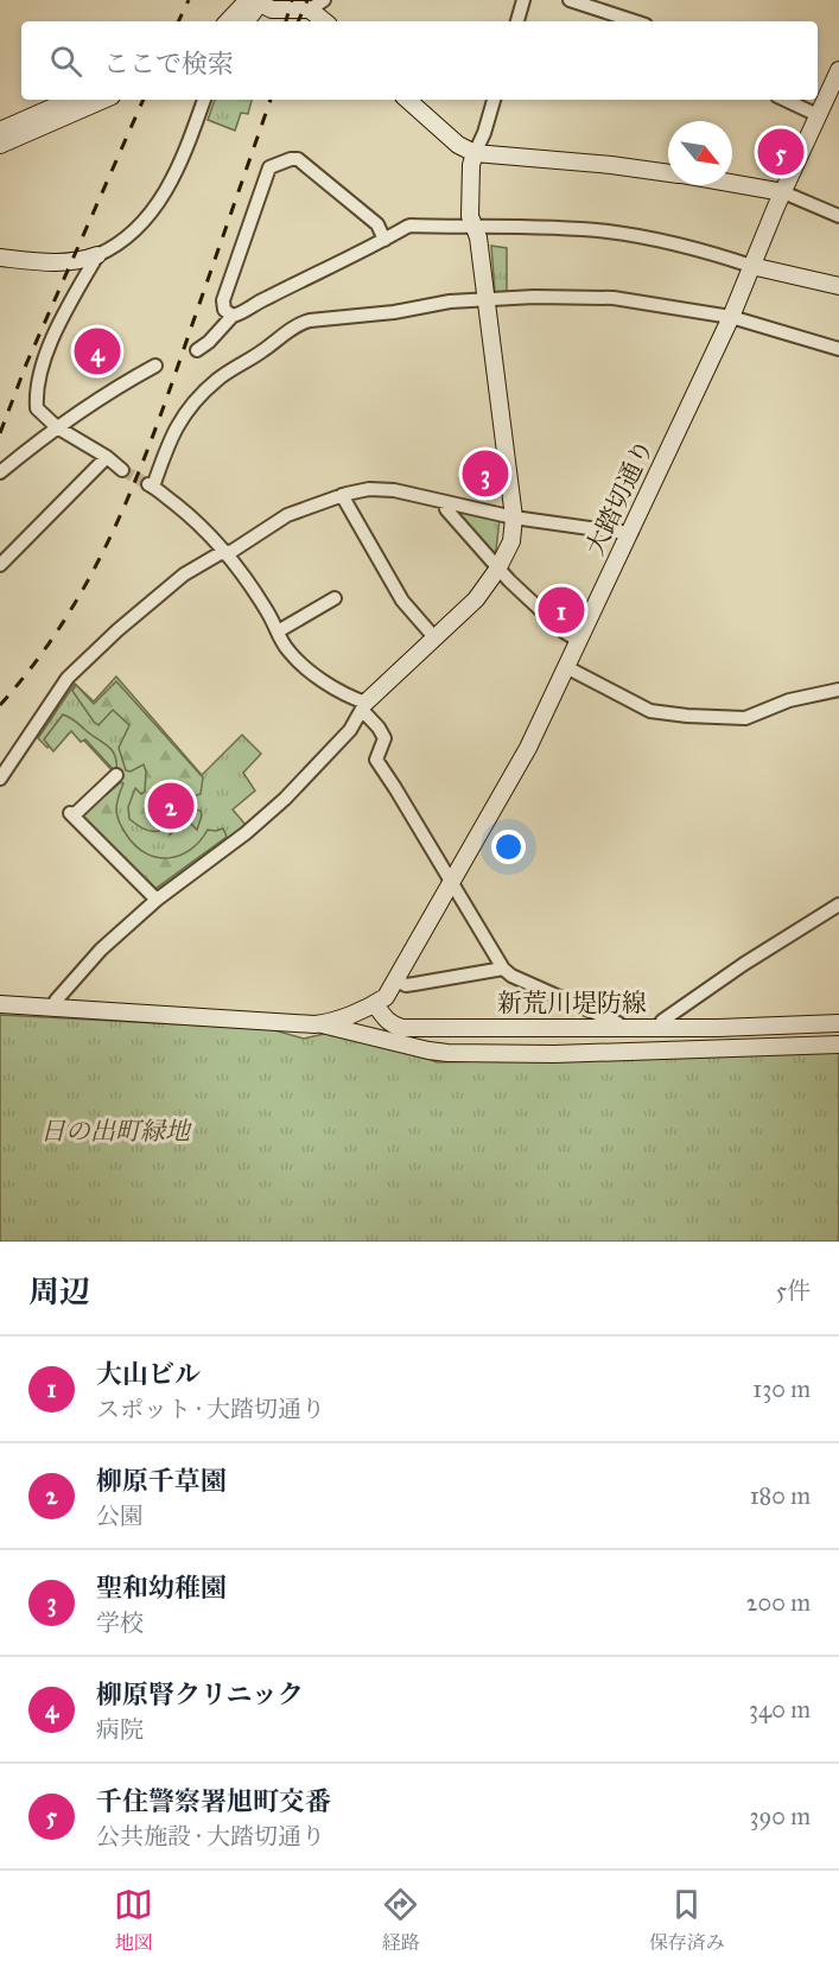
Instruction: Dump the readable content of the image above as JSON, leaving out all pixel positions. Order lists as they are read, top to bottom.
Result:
{
  "streets": {
    "street": ["大踏切通り", "新荒川堤防線"]
  },
  "crossings": [
    ["大踏切通り", "新荒川堤防線"]
  ],
  "parks": ["日の出町緑地"],
  "north": "bottom right",
  "page": {
    "search": "ここで検索",
    "pins": [
      "5",
      "4",
      "3",
      "1",
      "2"
    ],
    "heading": ["周辺", "5件"],
    "list": [
      {
        "mark": "1",
        "name": "大山ビル",
        "note": "スポット · 大踏切通り",
        "value": "130 m"
      },
      {
        "mark": "2",
        "name": "柳原千草園",
        "note": "公園",
        "value": "180 m"
      },
      {
        "mark": "3",
        "name": "聖和幼稚園",
        "note": "学校",
        "value": "200 m"
      },
      {
        "mark": "4",
        "name": "柳原腎クリニック",
        "note": "病院",
        "value": "340 m"
      },
      {
        "mark": "5",
        "name": "千住警察署旭町交番",
        "note": "公共施設 · 大踏切通り",
        "value": "390 m"
      }
    ],
    "nav": ["地図", "経路", "保存済み"]
  }
}
